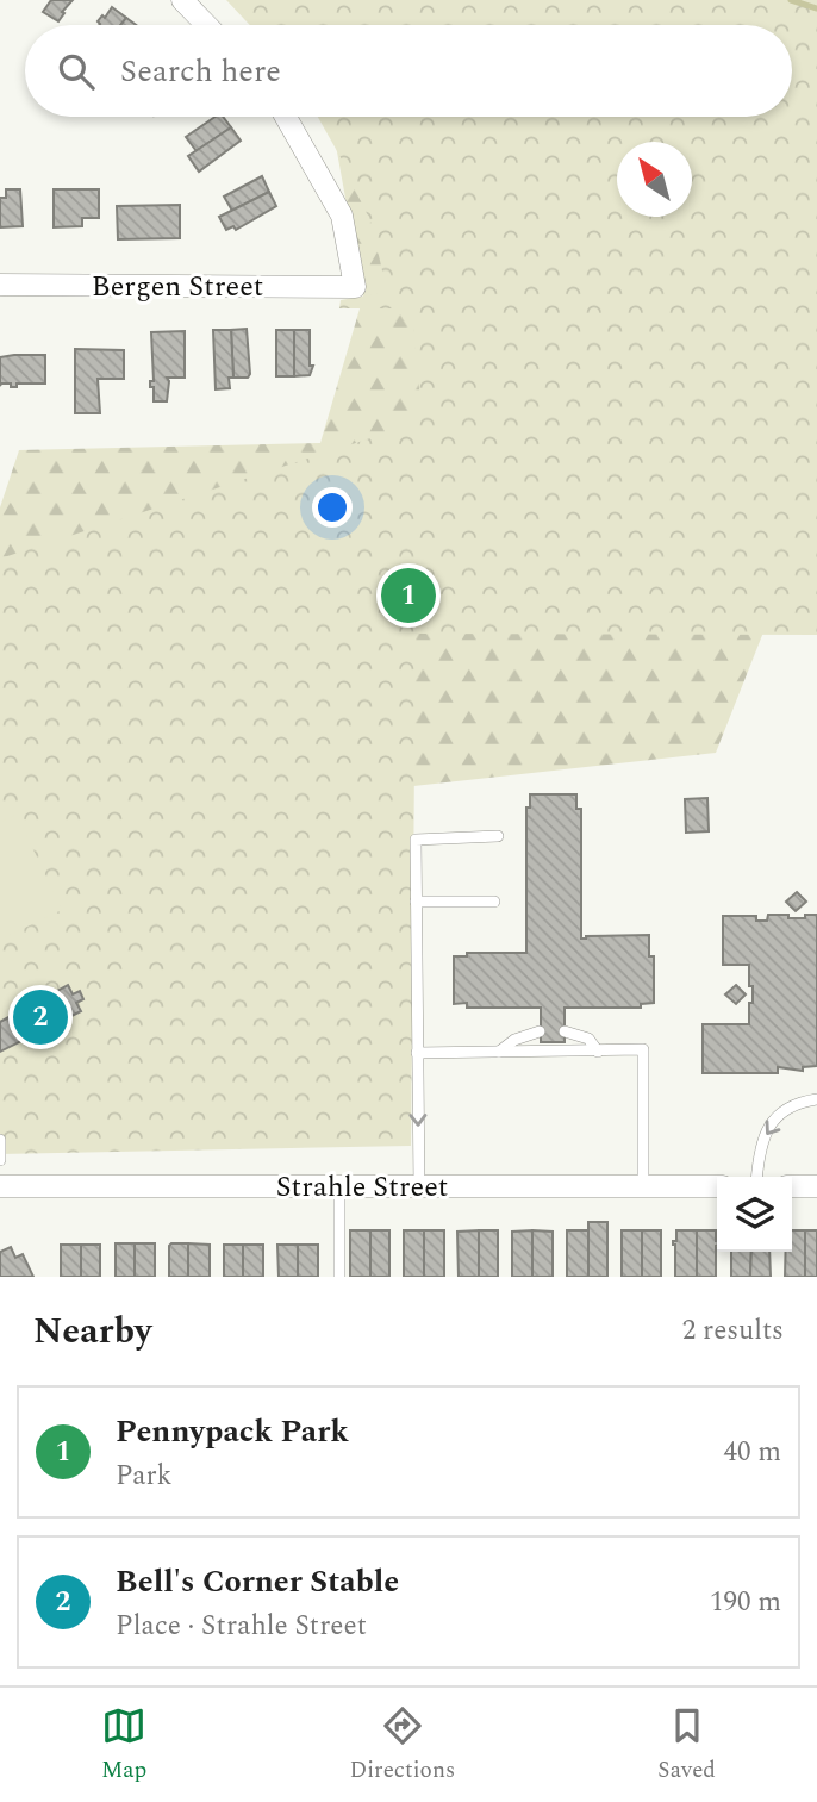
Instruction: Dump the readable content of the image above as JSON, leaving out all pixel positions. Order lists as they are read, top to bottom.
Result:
{
  "streets": {
    "street": ["Bergen Street", "Strahle Street"]
  },
  "north": "top left",
  "page": {
    "search": "Search here",
    "pins": ["1", "2"],
    "heading": ["Nearby", "2 results"],
    "list": [
      {
        "mark": "1",
        "name": "Pennypack Park",
        "note": "Park",
        "value": "40 m"
      },
      {
        "mark": "2",
        "name": "Bell's Corner Stable",
        "note": "Place · Strahle Street",
        "value": "190 m"
      }
    ],
    "nav": ["Map", "Directions", "Saved"]
  }
}
